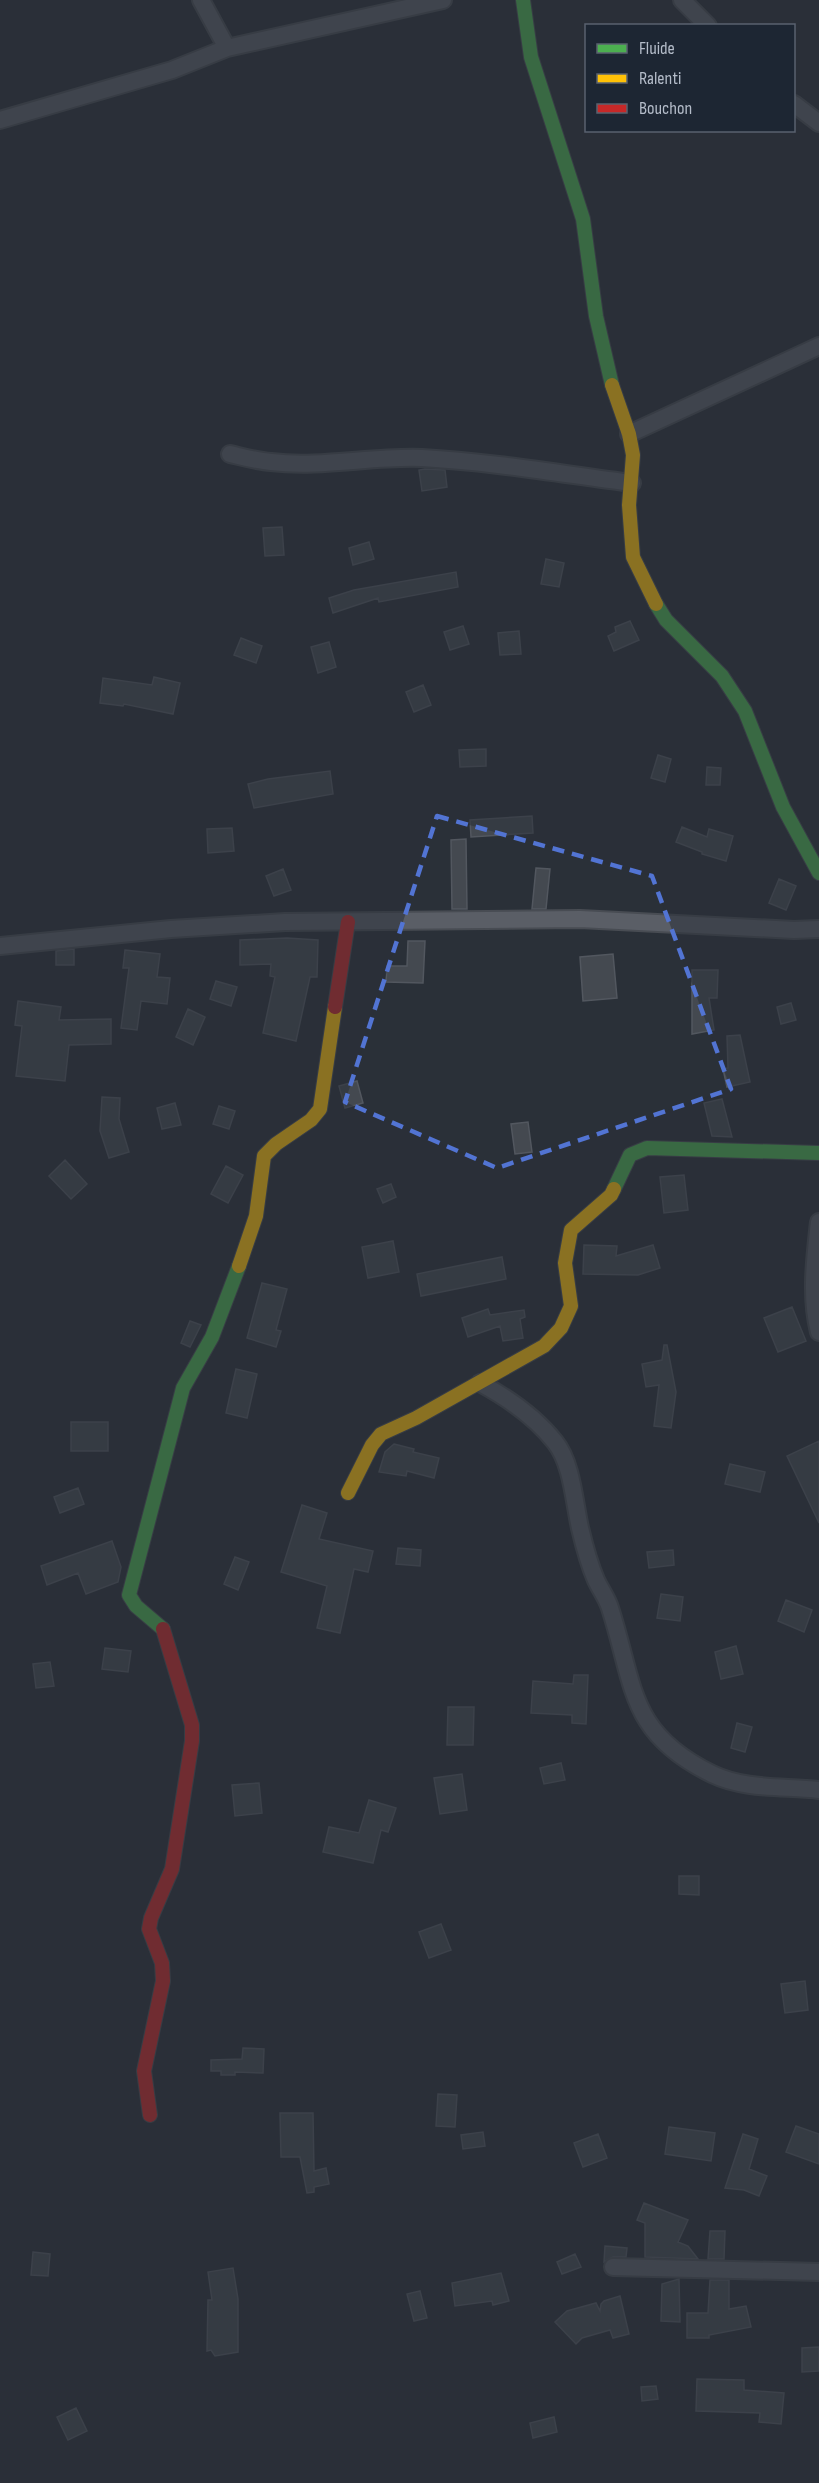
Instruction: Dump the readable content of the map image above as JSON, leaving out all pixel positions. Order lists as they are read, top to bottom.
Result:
{
  "legend": ["Fluide", "Ralenti", "Bouchon"]
}
